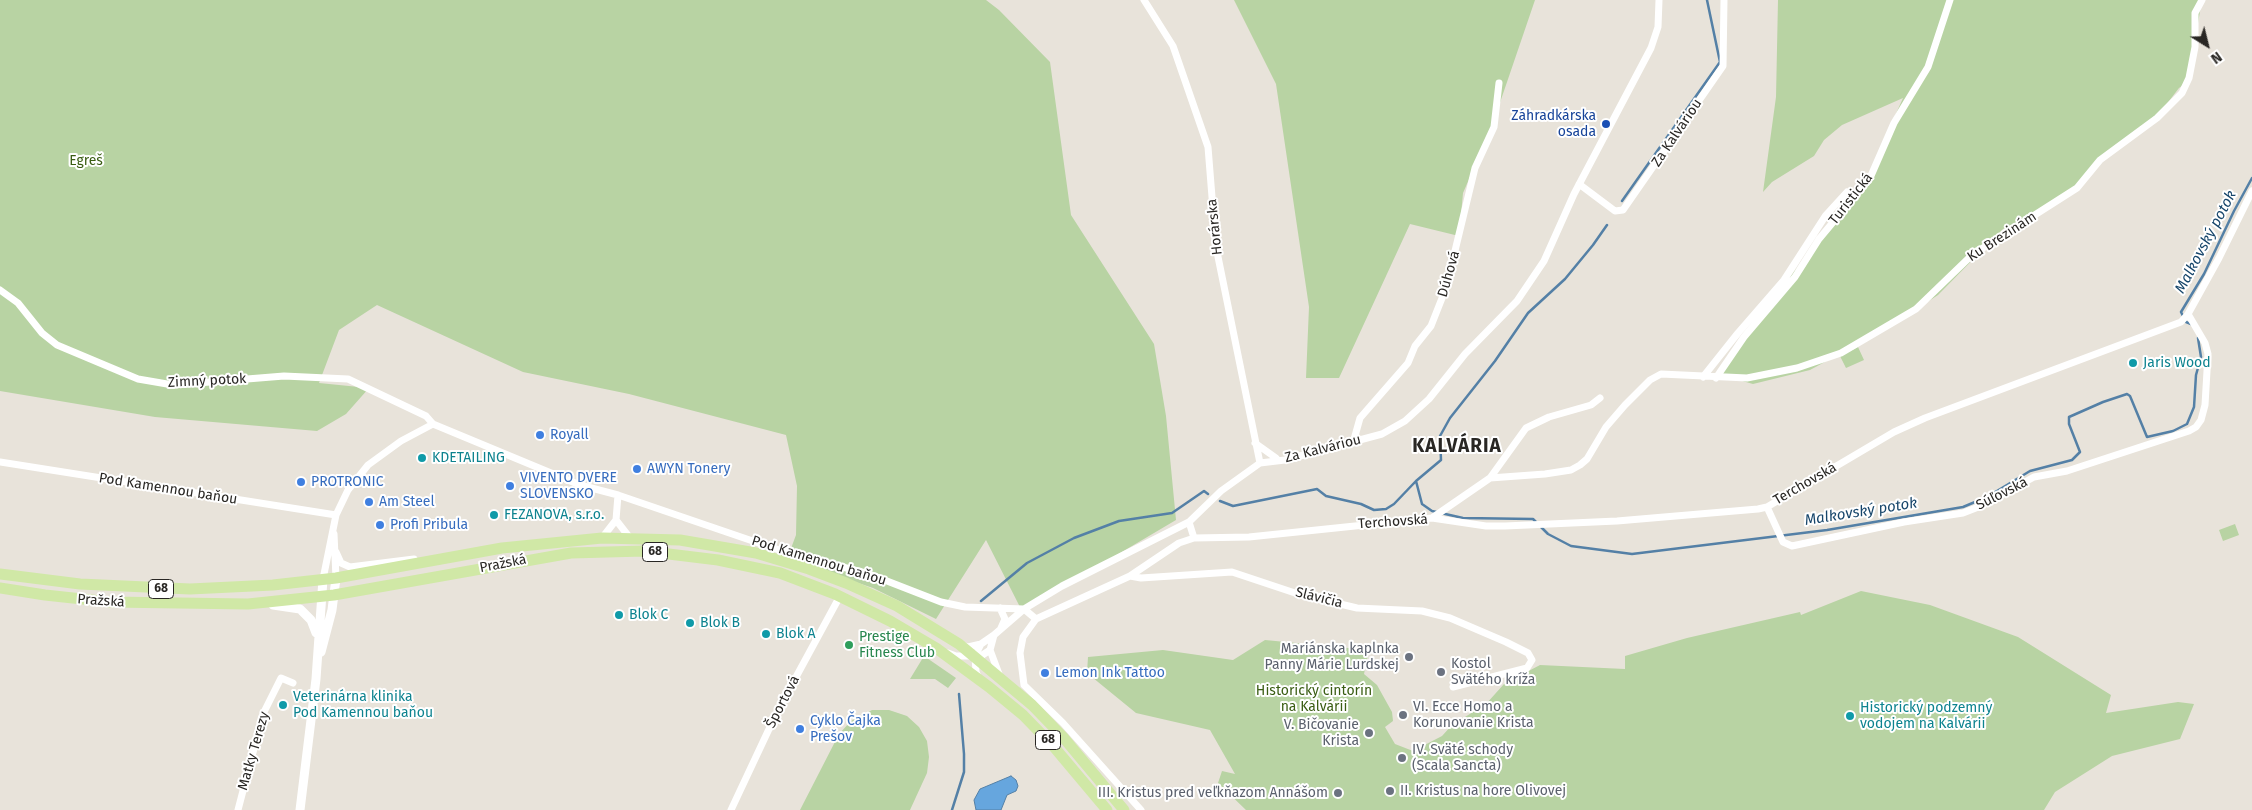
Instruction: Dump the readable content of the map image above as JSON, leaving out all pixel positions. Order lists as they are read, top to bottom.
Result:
{
  "streets": {
    "main road": ["68", "Pražská"],
    "street": [
      "Za Kalváriou",
      "Turistická",
      "Horárska",
      "Ku Brezinám",
      "Dúhová",
      "Zimný potok",
      "Terchovská",
      "Pod Kamennou baňou",
      "Súľovská",
      "Slávičia",
      "Športová",
      "Matky Terezy"
    ]
  },
  "crossings": [
    ["Za Kalváriou", "Horárska"],
    ["Za Kalváriou", "Dúhová"],
    ["Za Kalváriou", "Pod Kamennou baňou"],
    ["Turistická", "Ku Brezinám"],
    ["Zimný potok", "Pod Kamennou baňou"],
    ["Terchovská", "Súľovská"],
    ["Terchovská", "Slávičia"],
    ["68", "Pražská"],
    ["Pražská", "Športová"]
  ],
  "districts": ["KALVÁRIA"],
  "water": ["Malkovský potok"],
  "parks": ["Egreš", "Historický cintorín na Kalvárii"],
  "places": [
    "Záhradkárska osada",
    "Jaris Wood",
    "Royall",
    "KDETAILING",
    "AWYN Tonery",
    "PROTRONIC",
    "VIVENTO DVERE SLOVENSKO",
    "Am Steel",
    "FEZANOVA, s.r.o.",
    "Profi Pribula",
    "Blok C",
    "Blok B",
    "Blok A",
    "Prestige Fitness Club",
    "Mariánska kaplnka Panny Márie Lurdskej",
    "Kostol Svätého kríža",
    "Lemon Ink Tattoo",
    "Veterinárna klinika Pod Kamennou baňou",
    "VI. Ecce Homo a Korunovanie Krista",
    "Historický podzemný vodojem na Kalvárii",
    "Cyklo Čajka Prešov",
    "V. Bičovanie Krista",
    "IV. Sväté schody (Scala Sancta)",
    "II. Kristus na hore Olivovej",
    "III. Kristus pred veľkňazom Annášom"
  ],
  "north": "bottom right"
}
